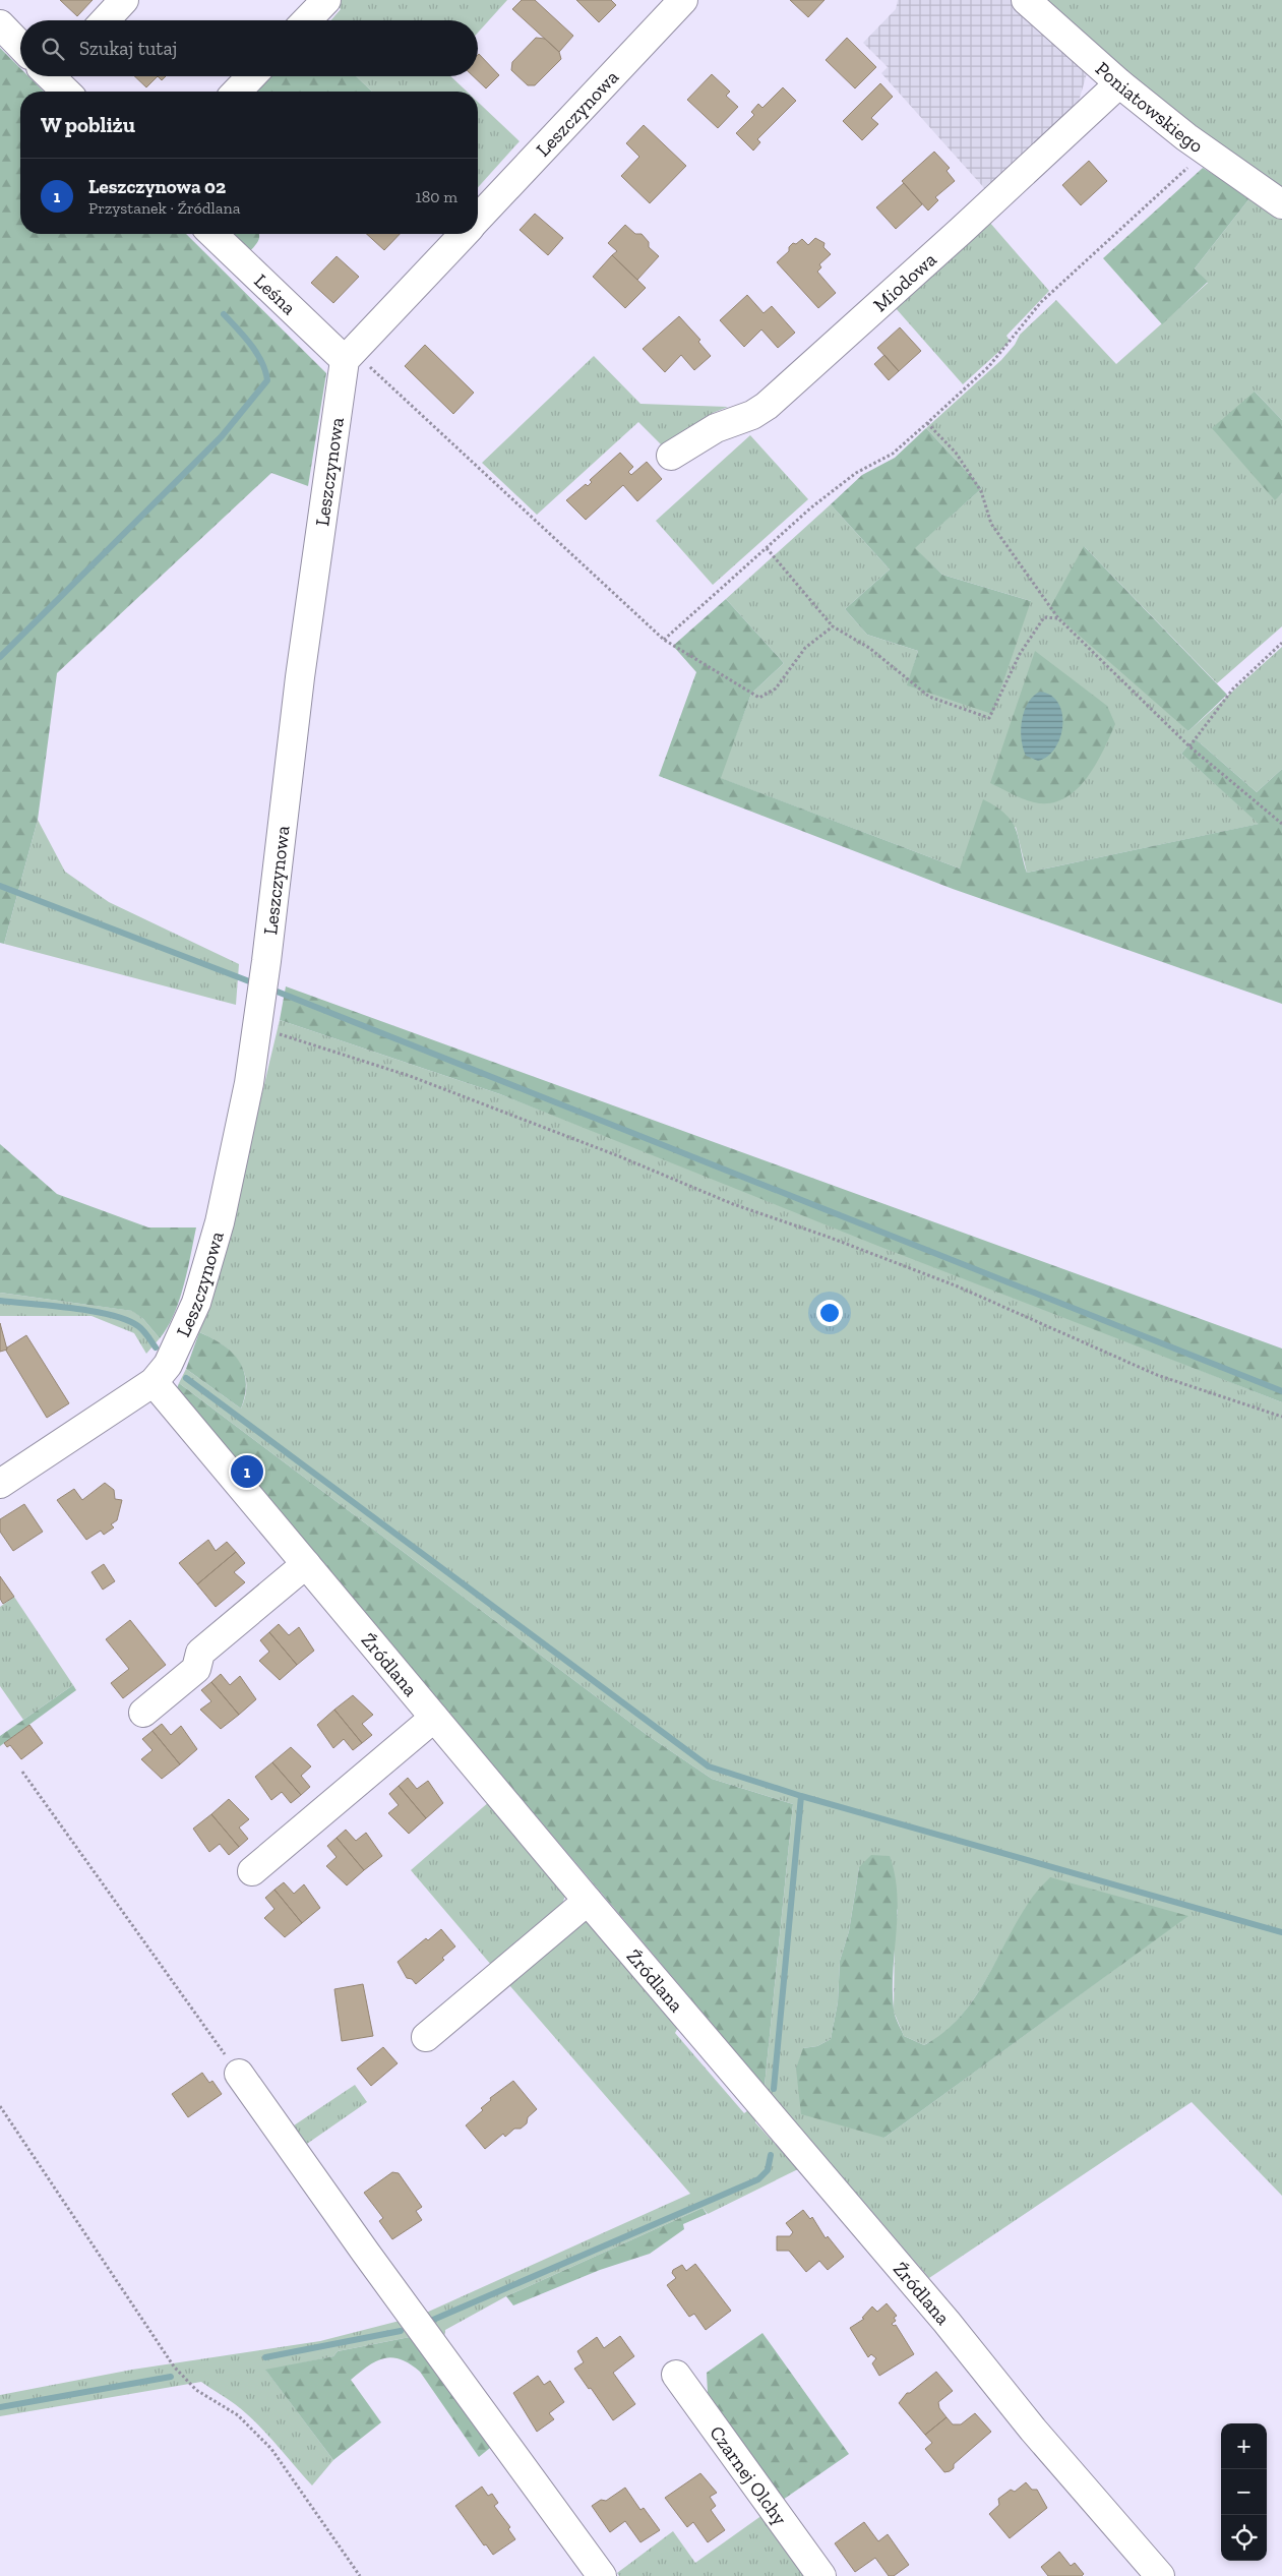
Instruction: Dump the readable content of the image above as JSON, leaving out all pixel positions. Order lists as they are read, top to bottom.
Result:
{
  "streets": {
    "street": [
      "Poniatowskiego",
      "Leszczynowa",
      "Miodowa",
      "Leśna",
      "Źródlana",
      "Czarnej Olchy"
    ]
  },
  "crossings": [
    ["Poniatowskiego", "Miodowa"],
    ["Leszczynowa", "Leśna"],
    ["Leszczynowa", "Źródlana"]
  ],
  "page": {
    "search": "Szukaj tutaj",
    "heading": "W pobliżu",
    "list": [
      {
        "mark": "1",
        "name": "Leszczynowa 02",
        "note": "Przystanek · Źródlana",
        "value": "180 m"
      }
    ],
    "pins": "1",
    "map_buttons": ["+", "−"]
  }
}
